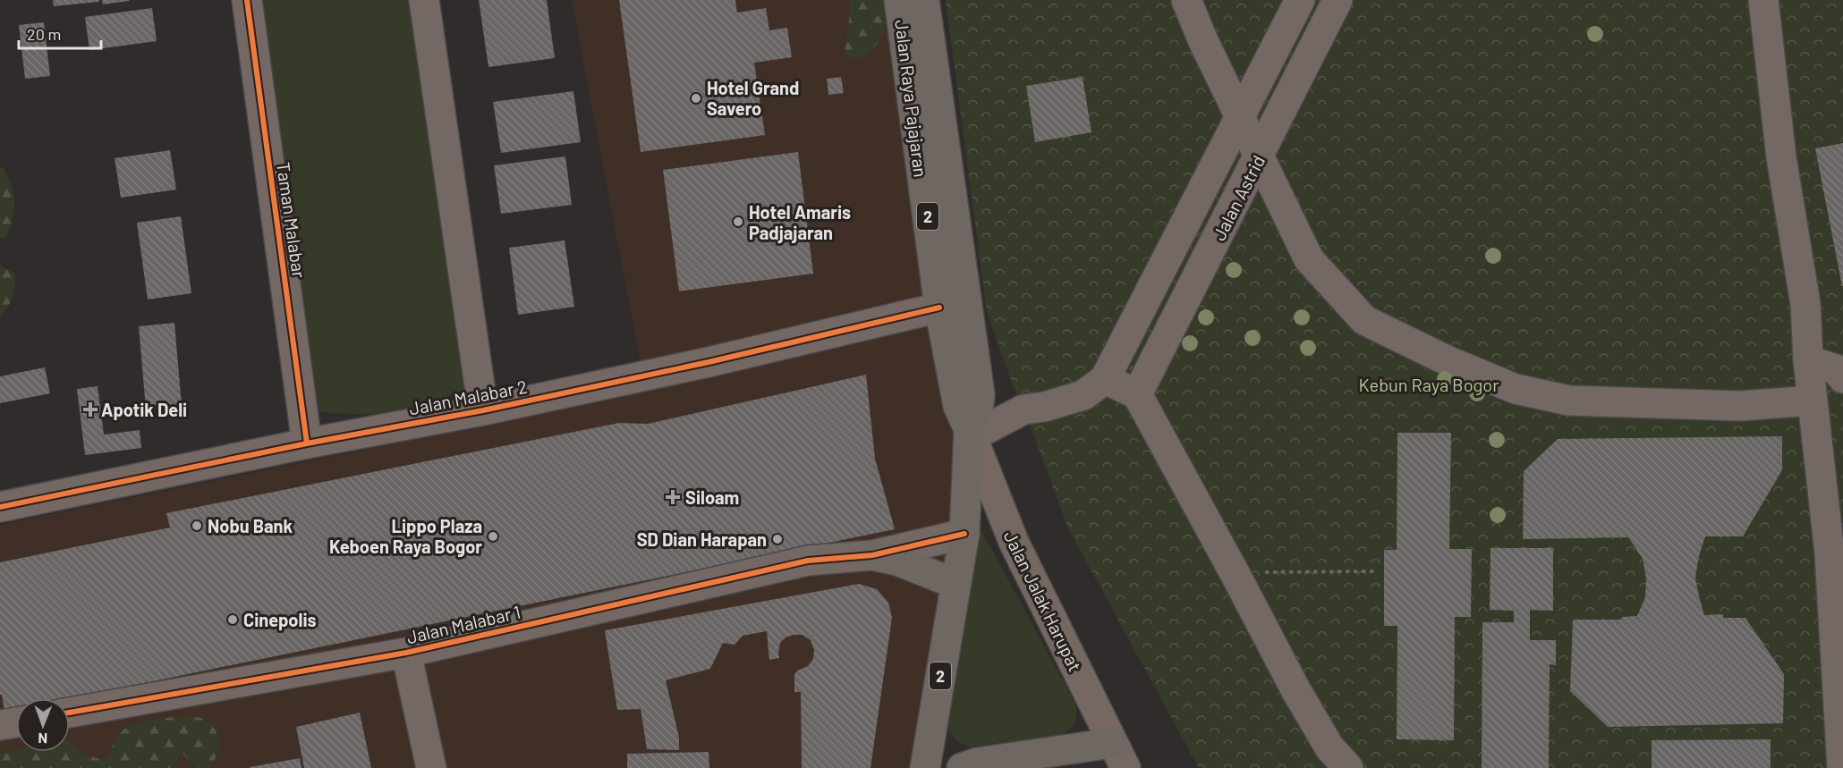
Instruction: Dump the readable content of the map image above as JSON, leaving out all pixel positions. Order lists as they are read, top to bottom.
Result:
{
  "streets": {
    "highway": ["Jalan Raya Pajajaran", "2"],
    "main road": ["Jalan Jalak Harupat"],
    "street": [
      "Jalan Astrid",
      "Taman Malabar",
      "Jalan Malabar 2",
      "Jalan Malabar 1"
    ]
  },
  "crossings": [
    ["Jalan Raya Pajajaran", "2"],
    ["Jalan Raya Pajajaran", "Jalan Malabar 2"],
    ["Jalan Raya Pajajaran", "Jalan Jalak Harupat"],
    ["Jalan Raya Pajajaran", "Jalan Malabar 1"],
    ["2", "Jalan Jalak Harupat"],
    ["Taman Malabar", "Jalan Malabar 2"]
  ],
  "parks": ["Kebun Raya Bogor"],
  "places": {
    "other": [
      "Hotel Grand Savero",
      "Hotel Amaris Padjajaran",
      "Nobu Bank",
      "Lippo Plaza Keboen Raya Bogor",
      "SD Dian Harapan",
      "Cinepolis"
    ],
    "health": ["Apotik Deli", "Siloam"]
  },
  "scale_bar": "20 m",
  "north": "bottom"
}
